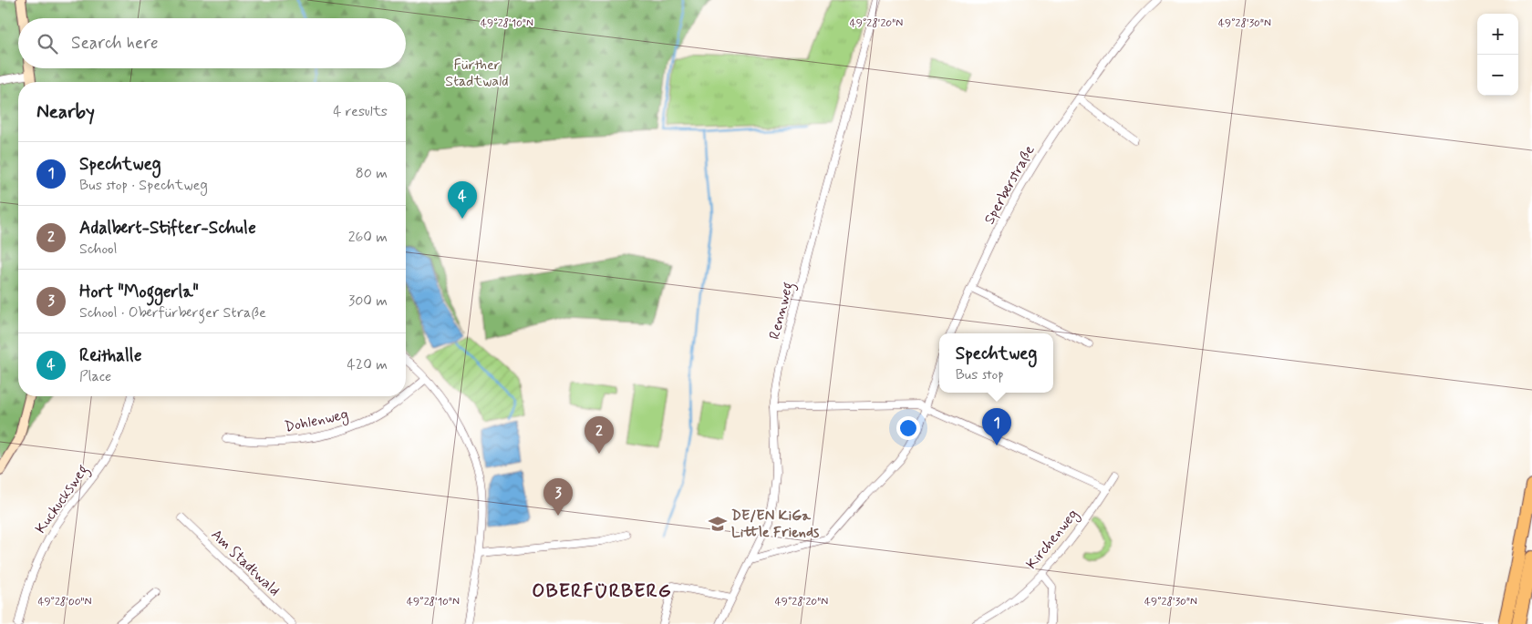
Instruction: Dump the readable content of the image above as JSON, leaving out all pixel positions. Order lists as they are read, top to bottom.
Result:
{
  "streets": {
    "street": [
      "Sperberstraße",
      "Rennweg",
      "Dohlenweg",
      "Kuckucksweg",
      "Kirchenweg",
      "Am Stadtwald"
    ]
  },
  "districts": ["OBERFÜRBERG"],
  "parks": ["Fürther Stadtwald"],
  "places": {
    "school or university": ["DE/EN KiGa Little Friends"]
  },
  "page": {
    "map_buttons": ["+", "−"],
    "search": "Search here",
    "heading": ["Nearby", "4 results"],
    "list": [
      {
        "mark": "1",
        "name": "Spechtweg",
        "note": "Bus stop · Spechtweg",
        "value": "80 m"
      },
      {
        "mark": "2",
        "name": "Adalbert-Stifter-Schule",
        "note": "School",
        "value": "260 m"
      },
      {
        "mark": "3",
        "name": "Hort \"Moggerla\"",
        "note": "School · Oberfürberger Straße",
        "value": "300 m"
      },
      {
        "mark": "4",
        "name": "Reithalle",
        "note": "Place",
        "value": "420 m"
      }
    ],
    "pins": [
      "4",
      "1",
      "2",
      "3"
    ],
    "popup": ["Spechtweg", "Bus stop"]
  },
  "coordinates": [
    "49°28'10\"N",
    "49°28'20\"N",
    "49°28'30\"N",
    "49°28'00\"N"
  ]
}
